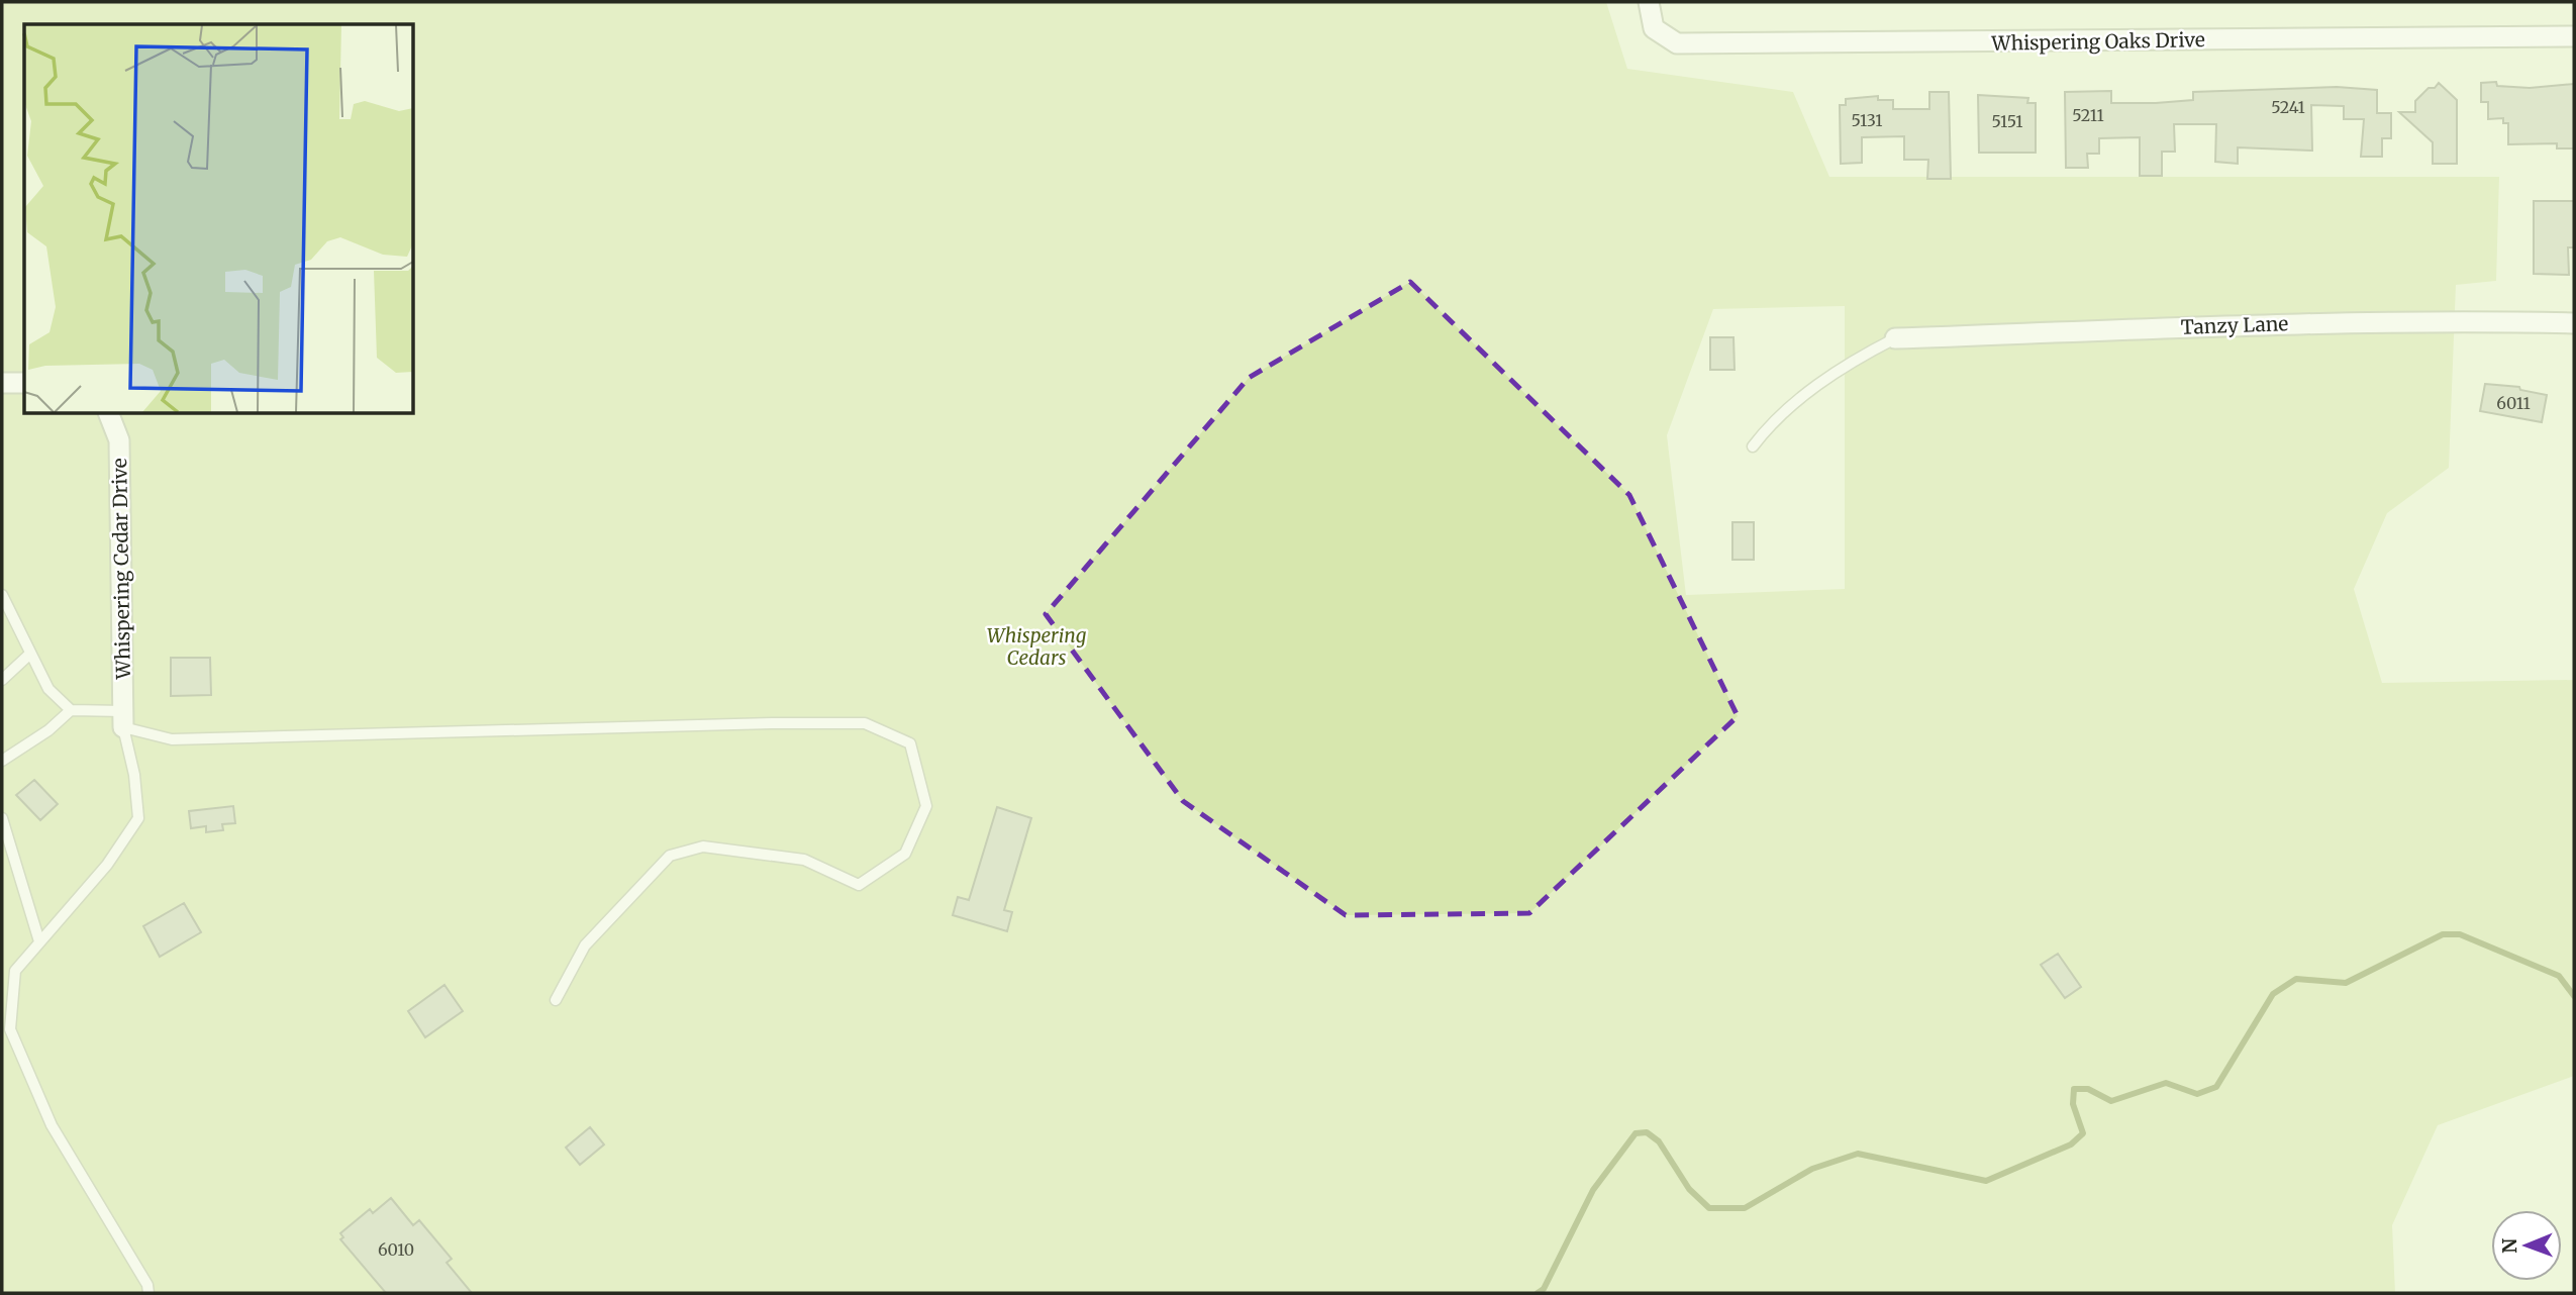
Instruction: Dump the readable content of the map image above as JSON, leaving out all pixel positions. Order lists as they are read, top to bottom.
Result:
{
  "streets": {
    "street": ["Whispering Oaks Drive", "Tanzy Lane", "Whispering Cedar Drive"]
  },
  "parks": ["Whispering Cedars"],
  "house_numbers": [
    "5241",
    "5211",
    "5131",
    "5151",
    "6011",
    "6010"
  ],
  "north": "left"
}
